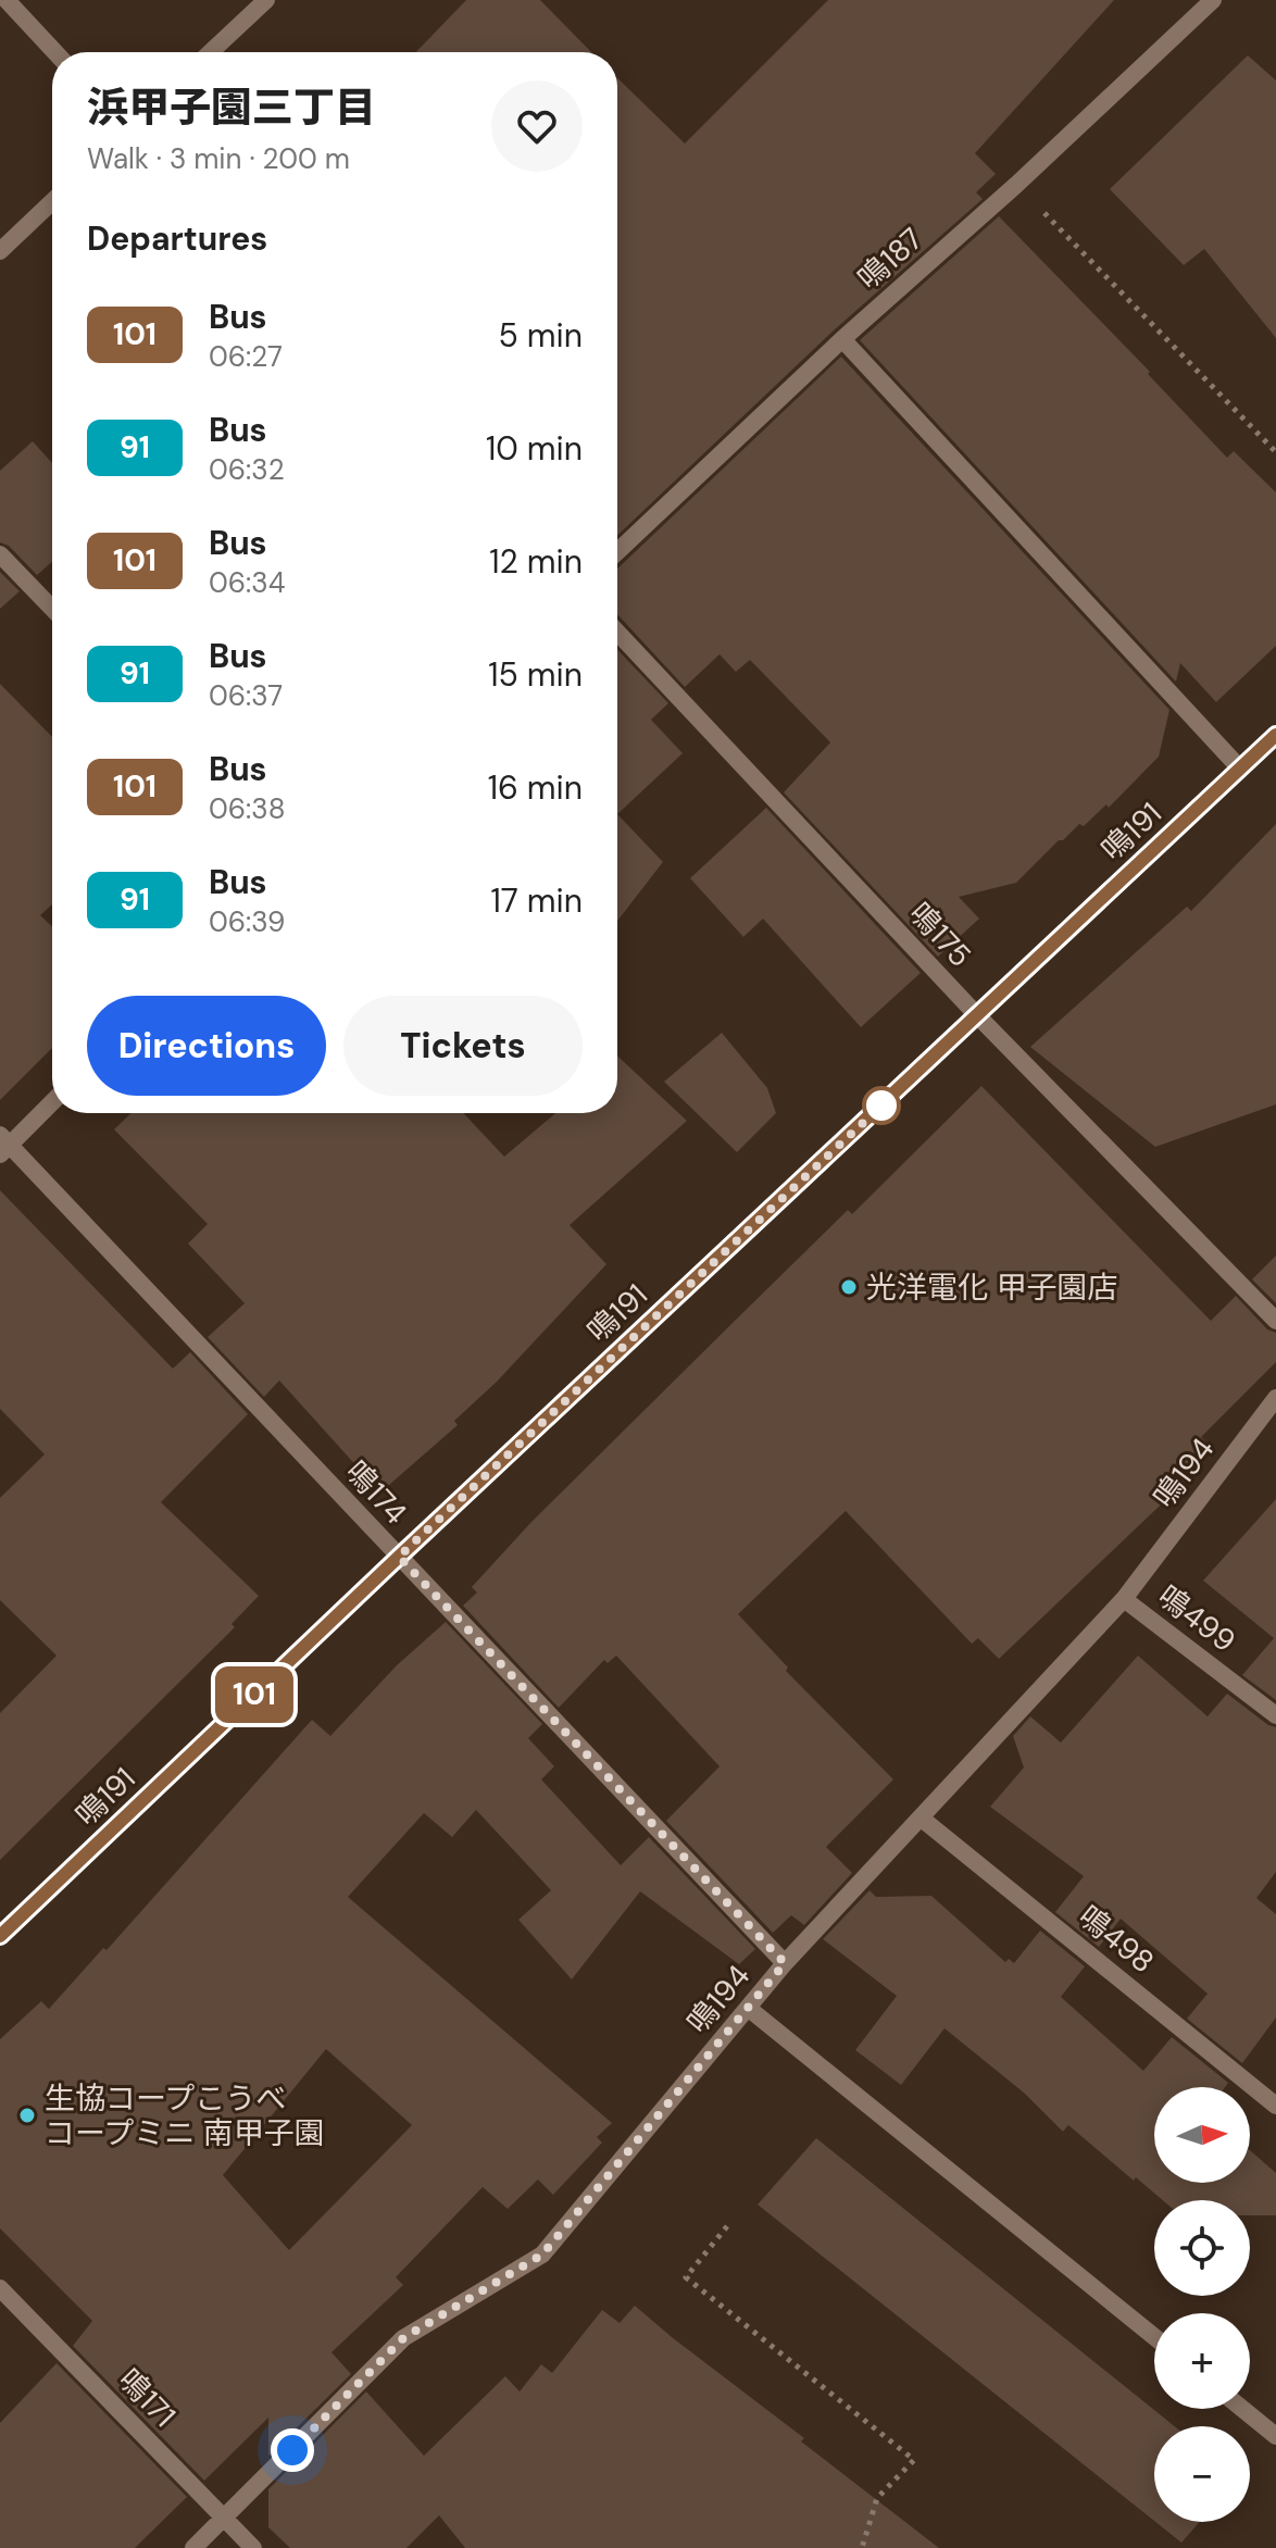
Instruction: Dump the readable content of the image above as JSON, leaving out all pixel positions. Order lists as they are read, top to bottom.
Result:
{
  "streets": {
    "street": [
      "鳴187",
      "鳴191",
      "鳴175",
      "鳴194",
      "鳴174",
      "鳴499",
      "鳴498",
      "鳴171"
    ]
  },
  "crossings": [
    ["鳴191", "鳴175"],
    ["鳴191", "鳴174"],
    ["鳴194", "鳴174"],
    ["鳴194", "鳴499"],
    ["鳴194", "鳴498"],
    ["鳴194", "鳴171"]
  ],
  "places": ["光洋電化 甲子園店", "生協コープこうべ コープミニ 南甲子園"],
  "lines": ["bus line 101"],
  "north": "right",
  "page": {
    "on_map": "101",
    "heading": [
      ["浜甲子園三丁目", "Walk · 3 min · 200 m"],
      "Departures"
    ],
    "list": [
      {
        "mark": "101",
        "name": "Bus",
        "note": "06:27",
        "value": "5 min"
      },
      {
        "mark": "91",
        "name": "Bus",
        "note": "06:32",
        "value": "10 min"
      },
      {
        "mark": "101",
        "name": "Bus",
        "note": "06:34",
        "value": "12 min"
      },
      {
        "mark": "91",
        "name": "Bus",
        "note": "06:37",
        "value": "15 min"
      },
      {
        "mark": "101",
        "name": "Bus",
        "note": "06:38",
        "value": "16 min"
      },
      {
        "mark": "91",
        "name": "Bus",
        "note": "06:39",
        "value": "17 min"
      }
    ],
    "buttons": ["Directions", "Tickets"],
    "map_buttons": ["+", "−"]
  }
}
